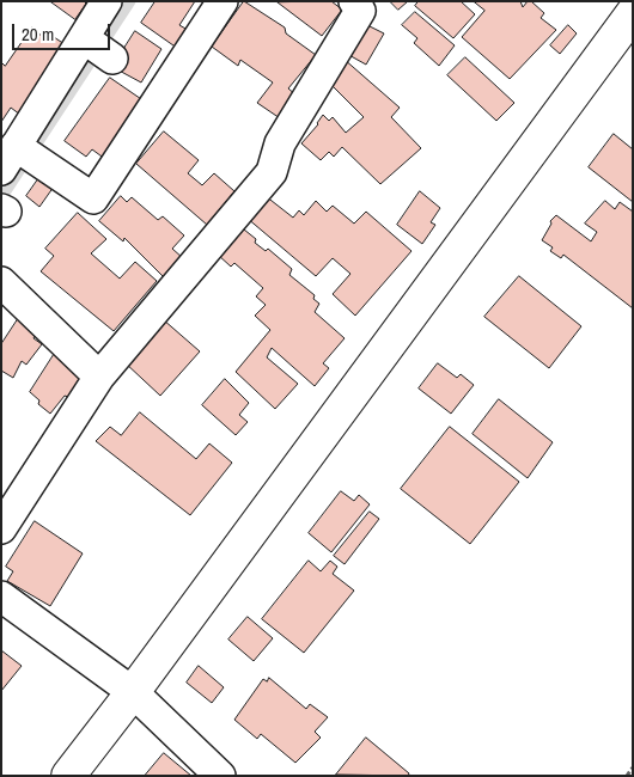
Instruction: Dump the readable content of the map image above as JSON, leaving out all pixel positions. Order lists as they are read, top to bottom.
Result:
{
  "scale_bar": "20 m"
}
